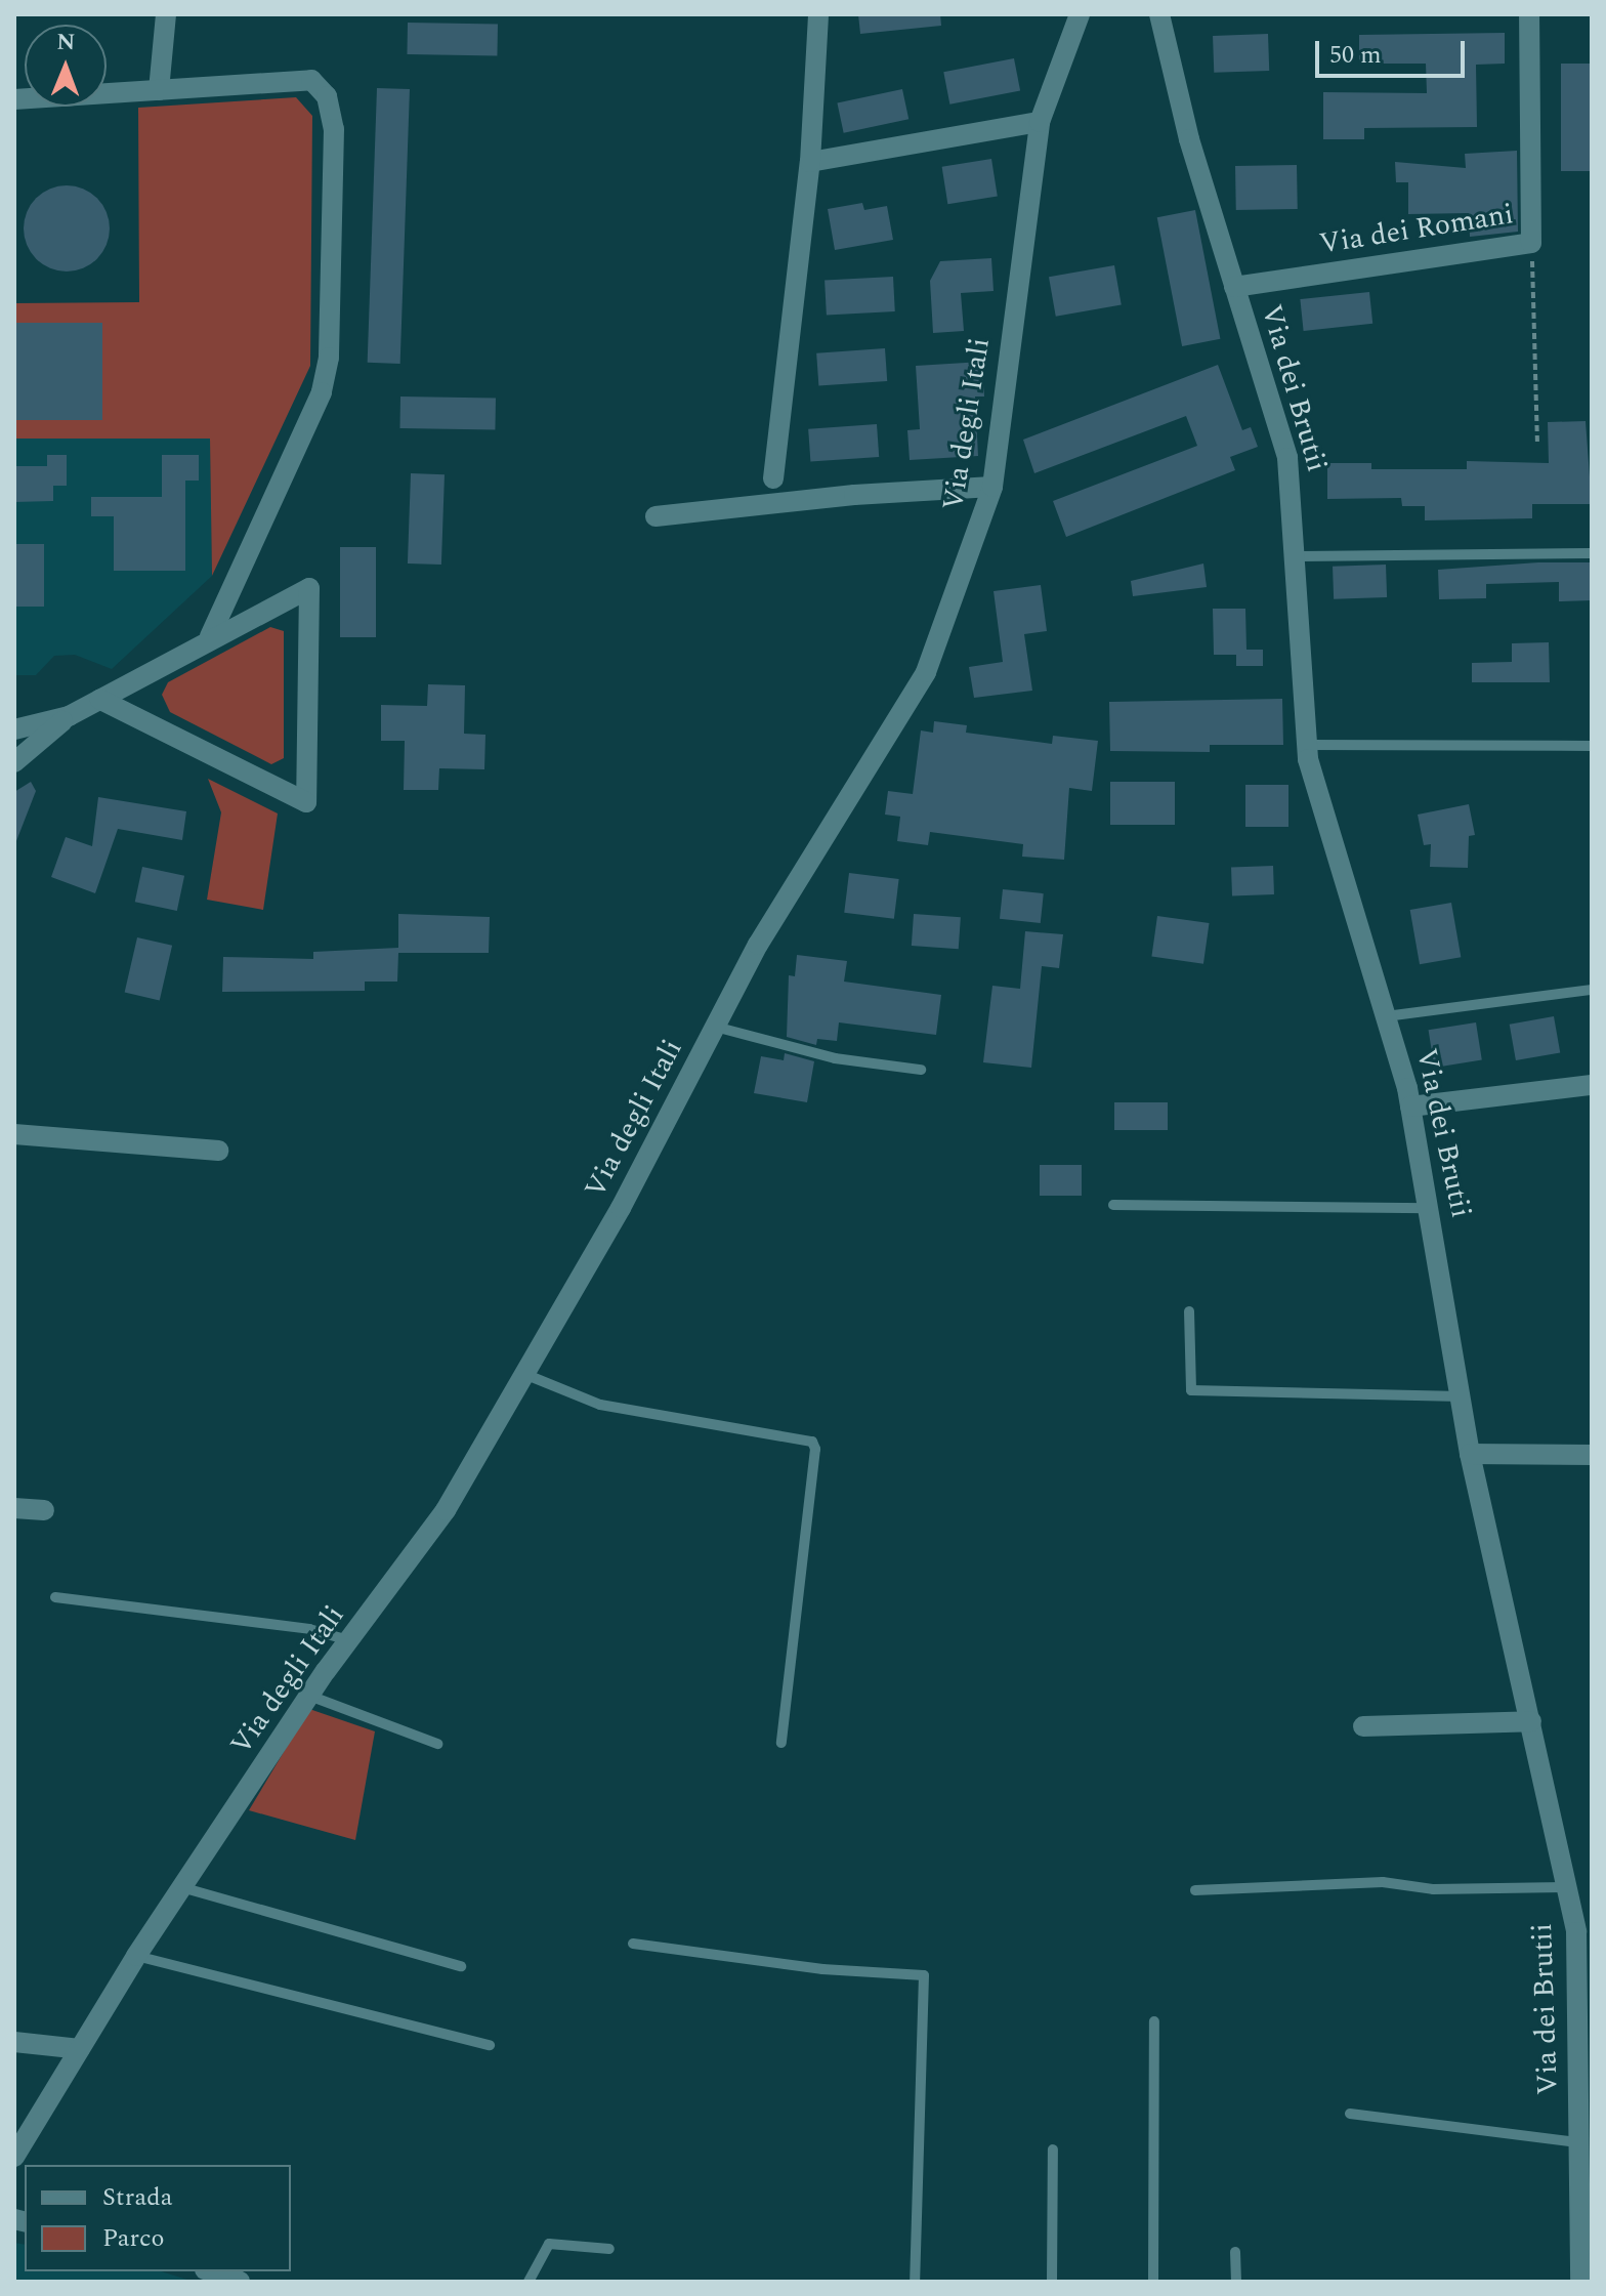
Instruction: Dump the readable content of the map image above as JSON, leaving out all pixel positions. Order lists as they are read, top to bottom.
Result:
{
  "streets": {
    "street": ["Via dei Romani", "Via dei Brutii", "Via degli Itali"]
  },
  "crossings": [
    ["Via dei Romani", "Via dei Brutii"]
  ],
  "legend": ["Strada", "Parco"],
  "scale_bar": "50 m",
  "north": "top"
}
